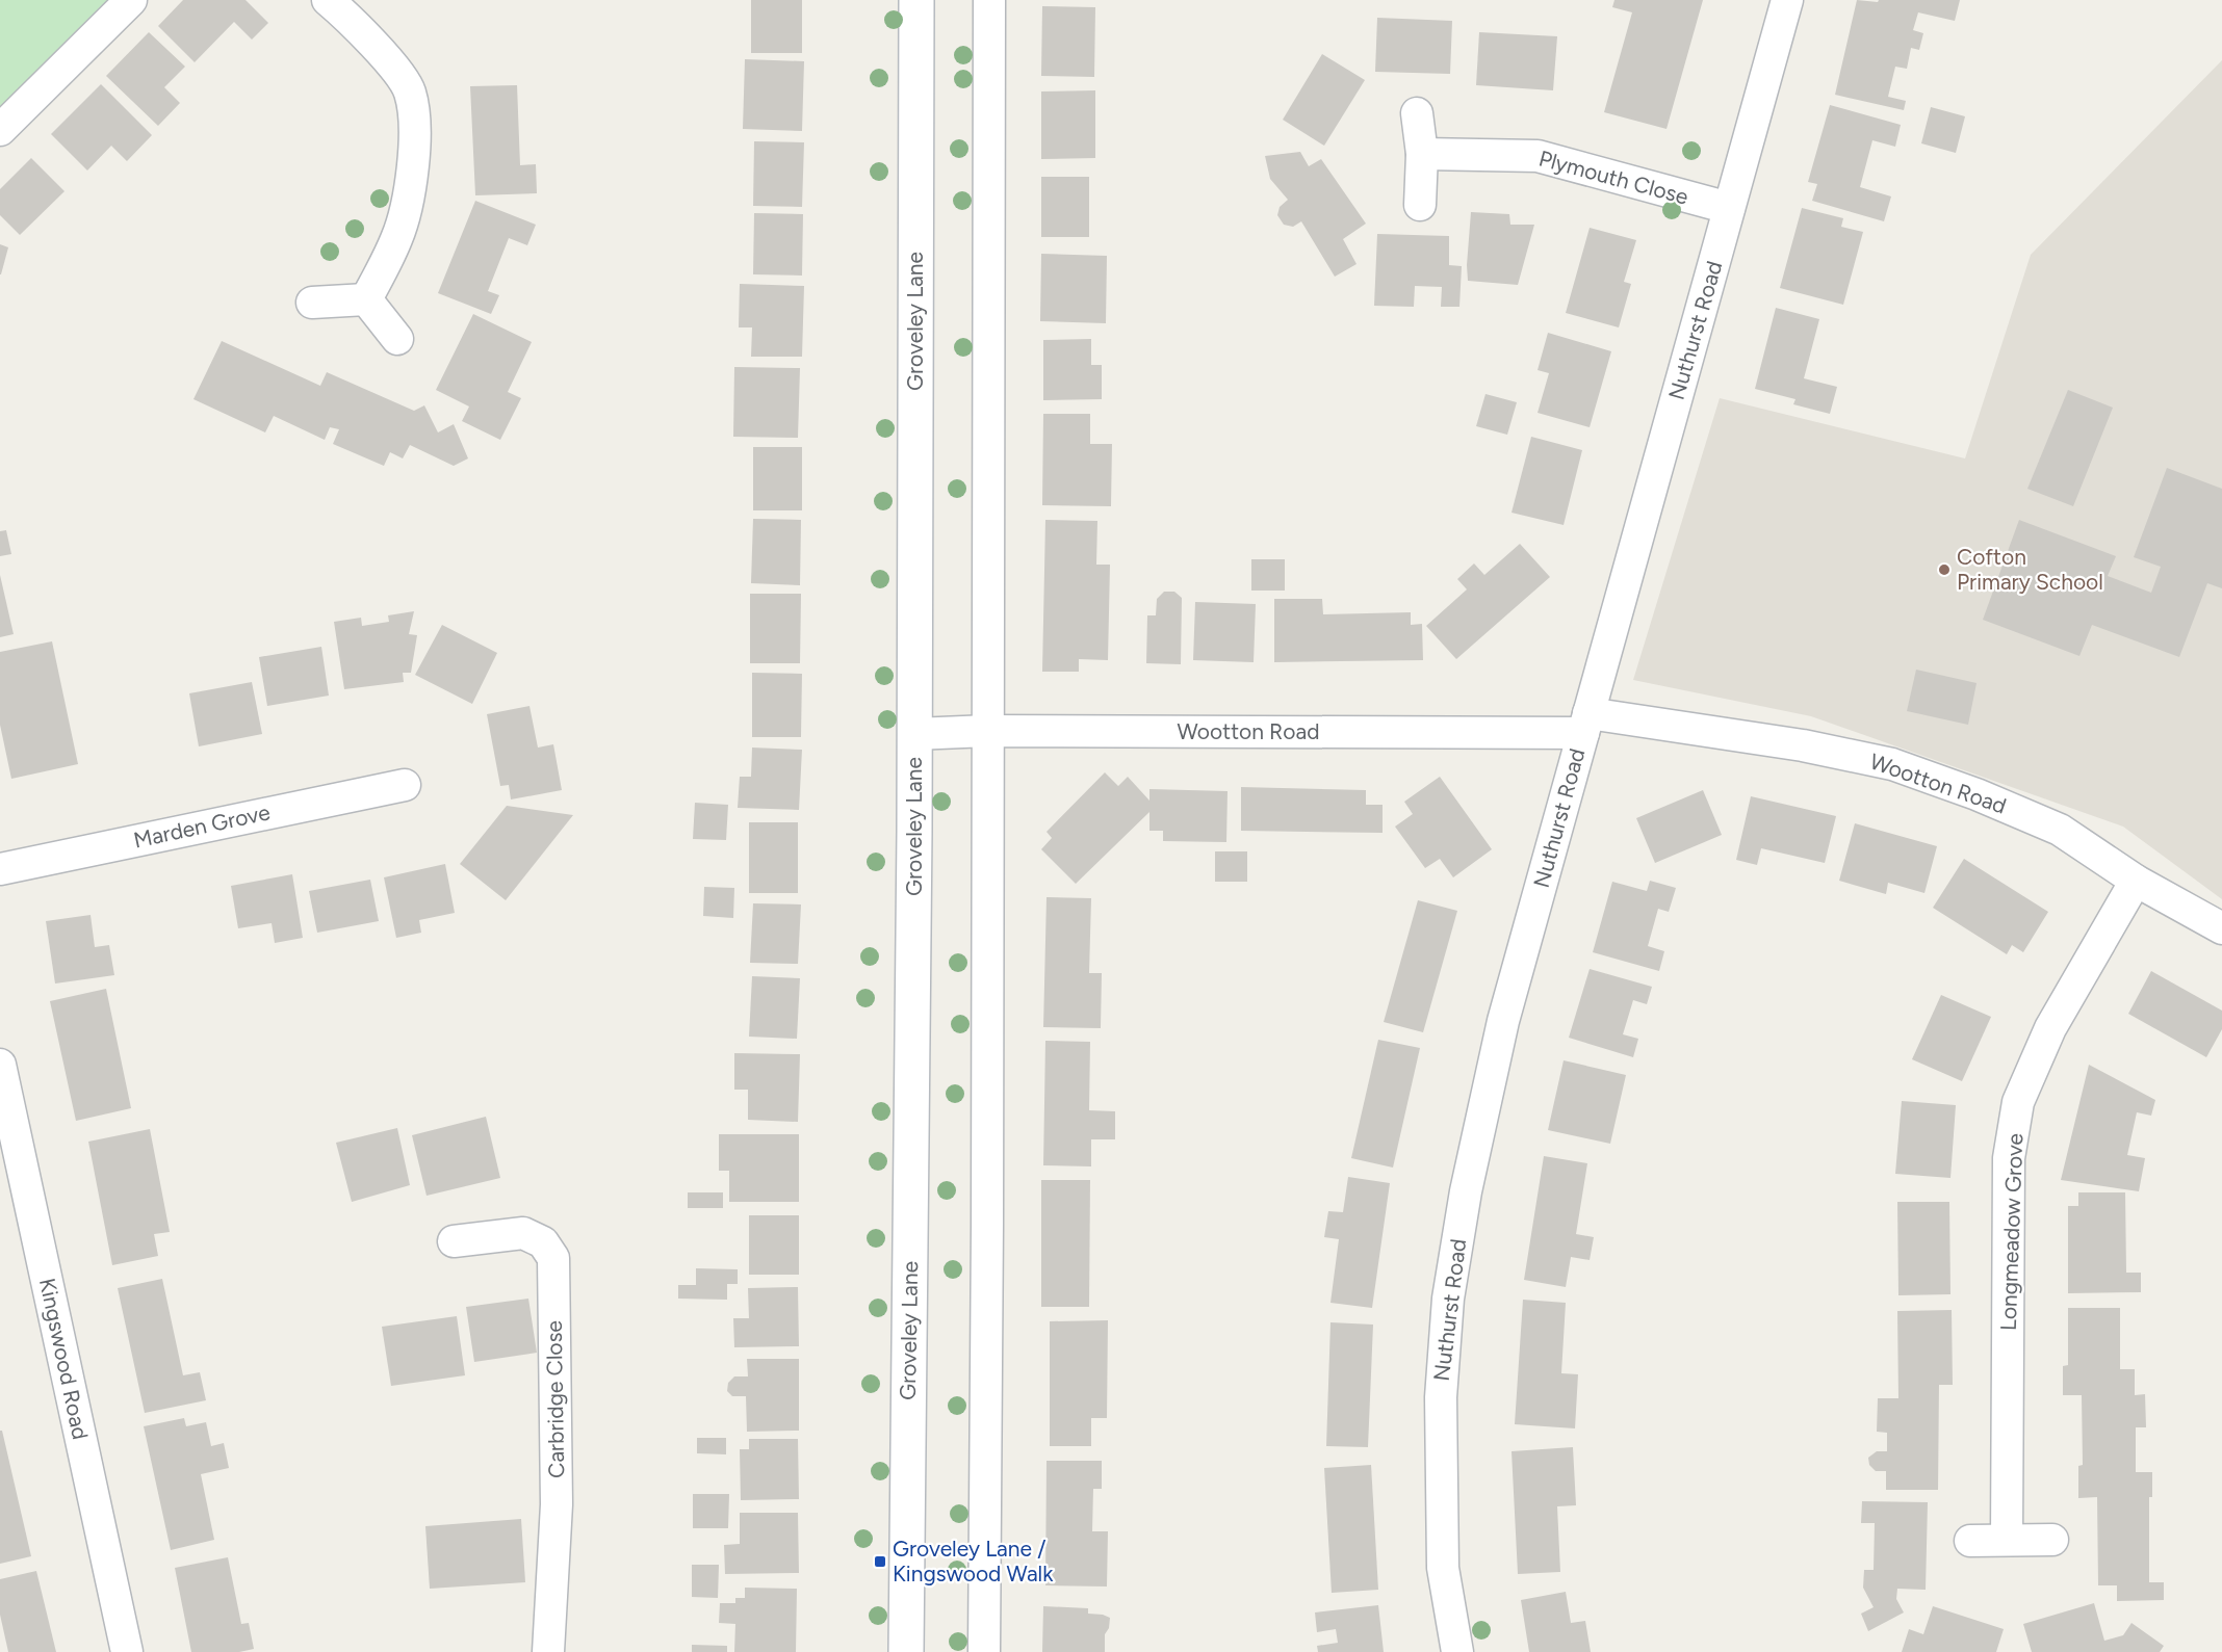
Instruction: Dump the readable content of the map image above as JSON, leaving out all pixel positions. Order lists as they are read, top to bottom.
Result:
{
  "streets": {
    "main road": ["Groveley Lane"],
    "street": [
      "Plymouth Close",
      "Nuthurst Road",
      "Wootton Road",
      "Marden Grove",
      "Longmeadow Grove",
      "Kingswood Road",
      "Carbridge Close"
    ]
  },
  "crossings": [
    ["Plymouth Close", "Nuthurst Road"],
    ["Groveley Lane", "Wootton Road"],
    ["Nuthurst Road", "Wootton Road"],
    ["Wootton Road", "Longmeadow Grove"]
  ],
  "places": {
    "other": ["Cofton Primary School"],
    "transit": ["Groveley Lane / Kingswood Walk"]
  }
}
